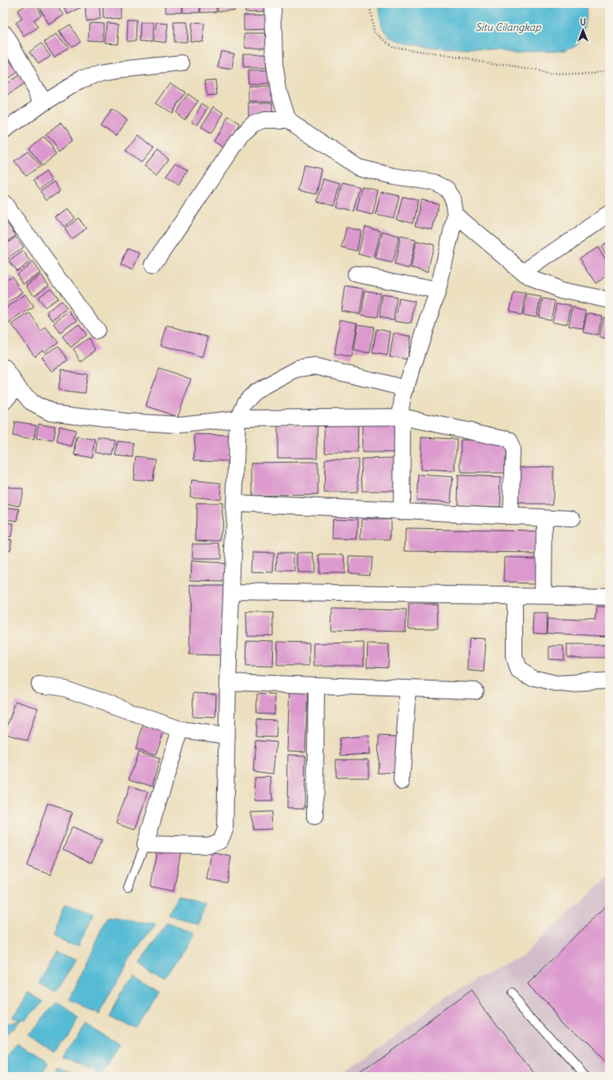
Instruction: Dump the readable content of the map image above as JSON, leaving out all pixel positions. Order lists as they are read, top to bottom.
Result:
{
  "water": ["Situ Cilangkap"],
  "north": "top"
}
